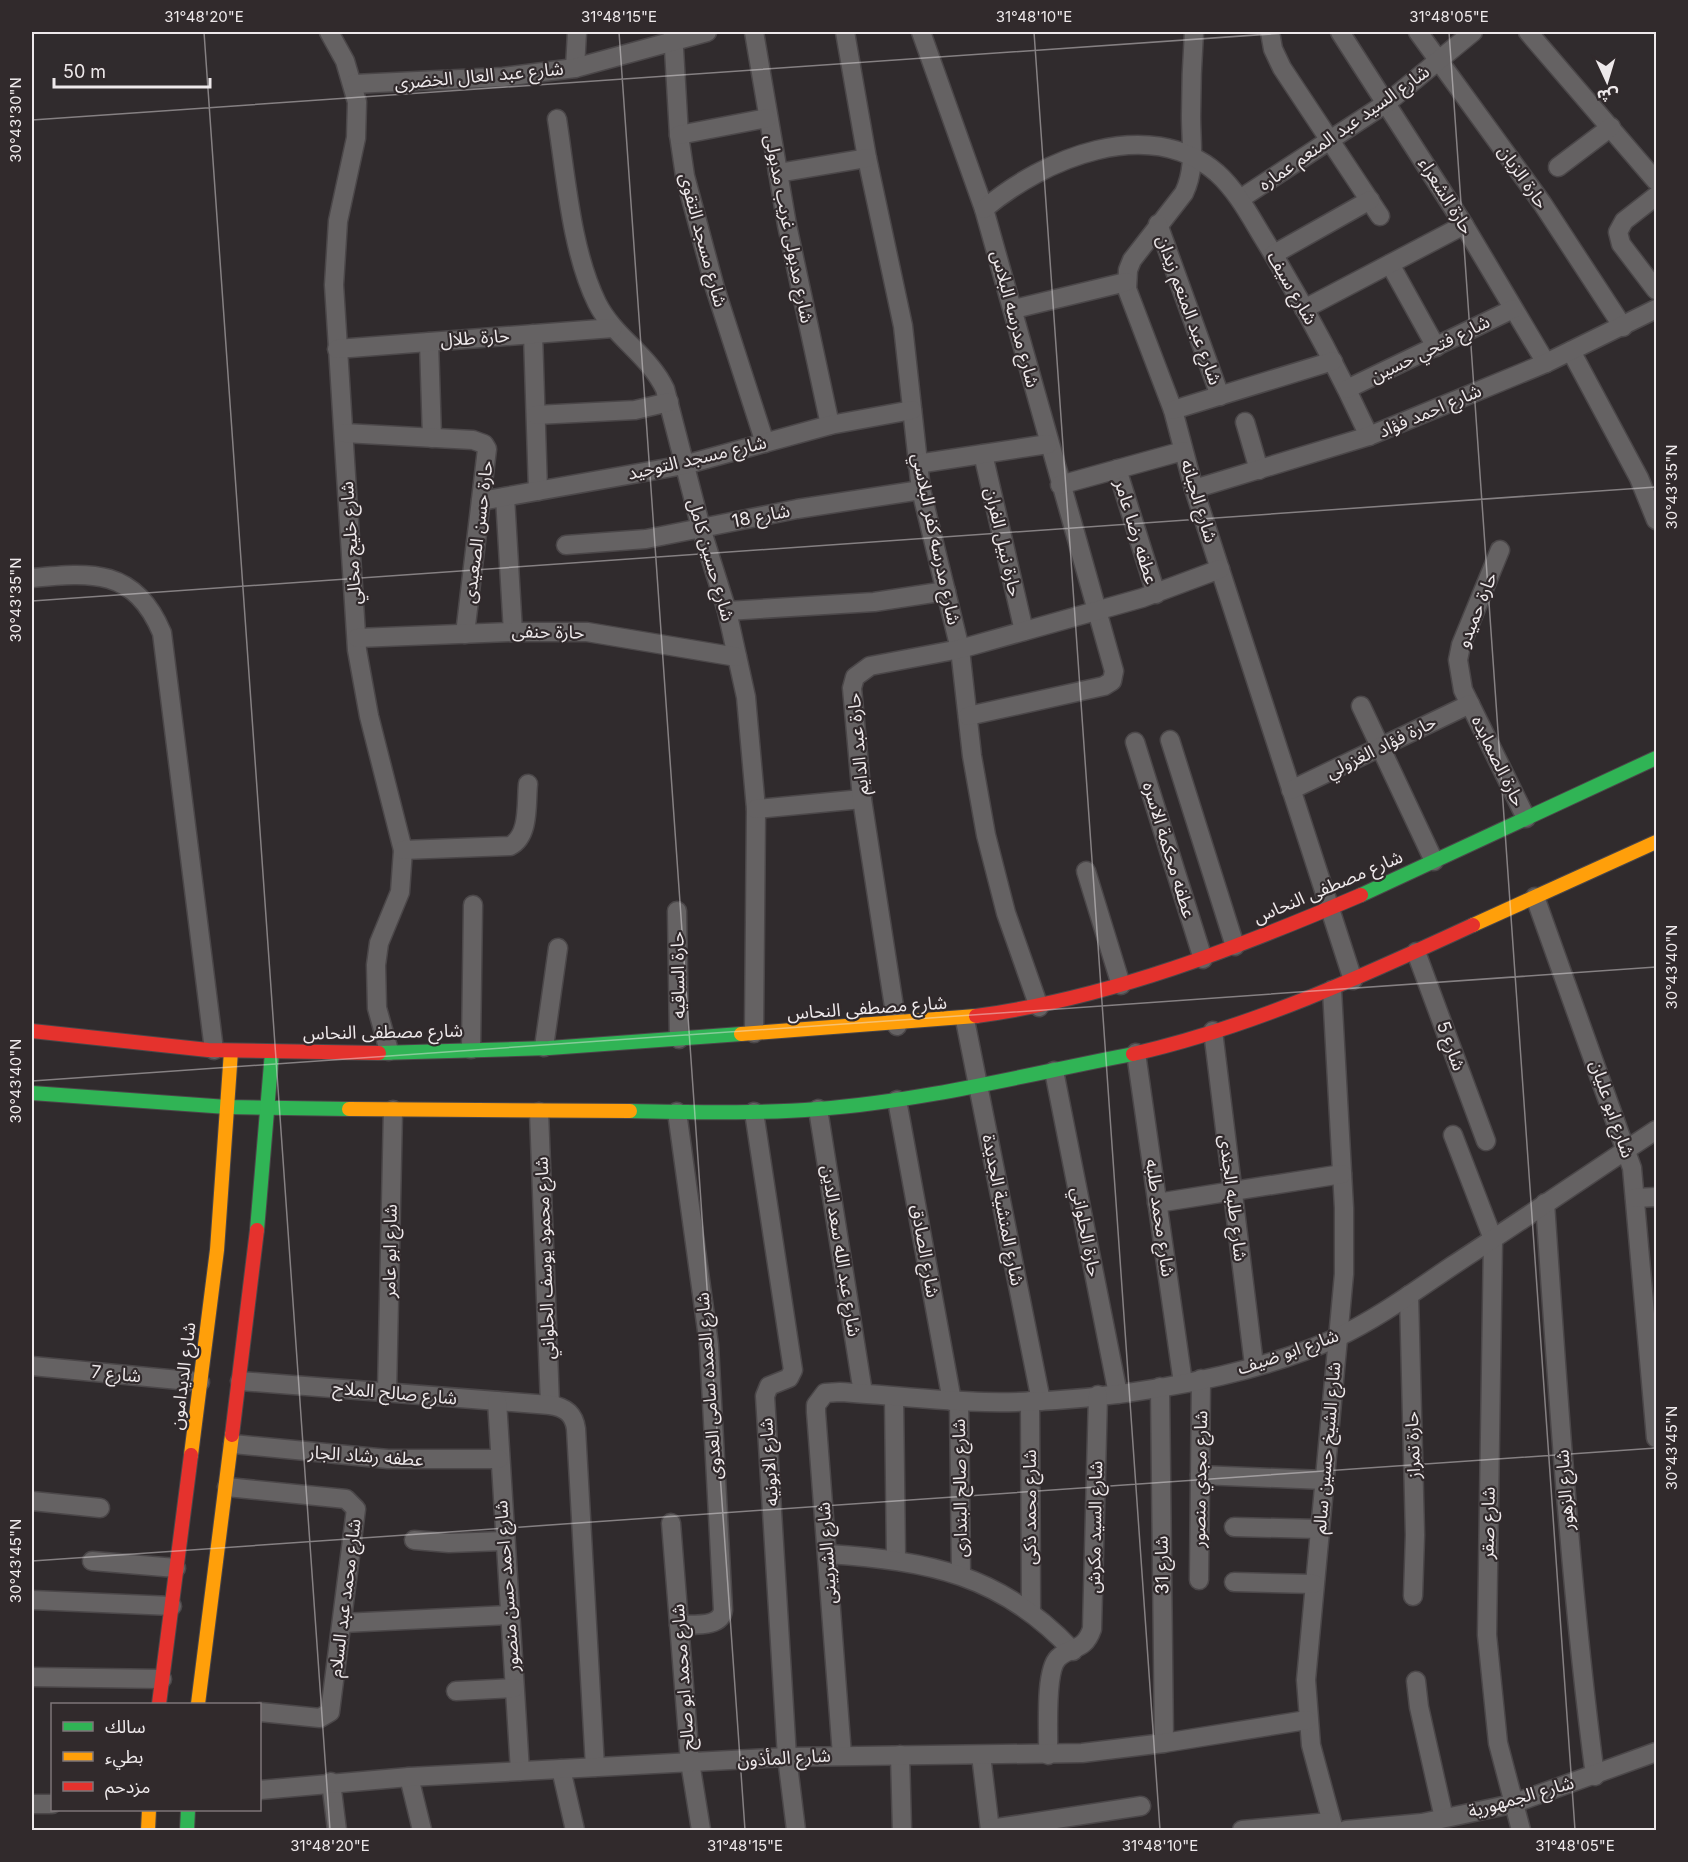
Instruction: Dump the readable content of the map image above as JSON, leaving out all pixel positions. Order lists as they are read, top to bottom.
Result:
{
  "streets": {
    "street": [
      "شارع عبد العال الخضرى",
      "شارع السيد عبد المنعم عماره",
      "حارة الزيان",
      "حارة الشعراء",
      "شارع مدبولى غريب مدبولى",
      "شارع مسجد التقوى",
      "شارع سيف",
      "شارع عبد المنعم زيدان",
      "شارع مدرسه البلاس",
      "حارة طلال",
      "شارع فتحي حسين",
      "شارع احمد فؤاد",
      "شارع مسجد التوحيد",
      "شارع الجبانه",
      "شارع 18",
      "حارة حسن الصعيدى",
      "عطفه رضا عامر",
      "شارع مدرسه كفر البلاسي",
      "حارة نبيل الفران",
      "شارع خليج مخالي",
      "شارع حسين كامل",
      "حارة حميدو",
      "حارة حنفى",
      "حارة عبد الدايم",
      "حارة فؤاد الغزولي",
      "حارة الصمايده",
      "عطفه محكمة الاسره",
      "شارع مصطفى النحاس",
      "حارة الساقيه",
      "شارع 5",
      "شارع ابو عليان",
      "شارع طلبه الجندى",
      "شارع المنشية الجديدة",
      "شارع محمد طلبه",
      "حارة الحلواني",
      "شارع ابو عامر",
      "شارع عبد الله سعد الدين",
      "شارع الصادق",
      "شارع محمود يوسف الحلواني",
      "شارع ابو ضيف",
      "شارع 7",
      "شارع الديدامون",
      "شارع العمده سامى العدوى",
      "شارع صالح الملاح",
      "حارة تمراز",
      "شارع الشيخ حسين سالم",
      "عطفه رشاد الجار",
      "شارع الابونيه",
      "شارع مجدي منصور",
      "شارع صالح البندارى",
      "شارع الزهور",
      "شارع محمد ذكى",
      "شارع صقر",
      "شارع السيد مكرش",
      "شارع الشربينى",
      "شارع 31",
      "شارع احمد حسن منصور",
      "شارع محمد عبد السلام",
      "شارع محمد ابو صالح",
      "شارع المأذون",
      "شارع الجمهورية"
    ]
  },
  "crossings": [
    ["شارع عبد العال الخضرى", "شارع مسجد التقوى"],
    ["شارع عبد العال الخضرى", "شارع خليج مخالي"],
    ["شارع السيد عبد المنعم عماره", "حارة الزيان"],
    ["شارع السيد عبد المنعم عماره", "حارة الشعراء"],
    ["شارع السيد عبد المنعم عماره", "شارع سيف"],
    ["حارة الزيان", "شارع احمد فؤاد"],
    ["حارة الشعراء", "شارع فتحي حسين"],
    ["حارة الشعراء", "شارع احمد فؤاد"],
    ["شارع مدبولى غريب مدبولى", "شارع مسجد التوحيد"],
    ["شارع مسجد التقوى", "شارع مسجد التوحيد"],
    ["شارع سيف", "شارع فتحي حسين"],
    ["شارع سيف", "شارع احمد فؤاد"],
    ["شارع مدرسه البلاس", "شارع مدرسه كفر البلاسي"],
    ["شارع مدرسه البلاس", "حارة عبد الدايم"],
    ["حارة طلال", "شارع خليج مخالي"],
    ["حارة طلال", "شارع حسين كامل"],
    ["شارع احمد فؤاد", "شارع الجبانه"],
    ["شارع مسجد التوحيد", "حارة حسن الصعيدى"],
    ["شارع مسجد التوحيد", "شارع مدرسه كفر البلاسي"],
    ["شارع مسجد التوحيد", "شارع حسين كامل"],
    ["شارع الجبانه", "حارة عبد الدايم"],
    ["شارع الجبانه", "حارة فؤاد الغزولي"],
    ["شارع الجبانه", "شارع مصطفى النحاس"],
    ["شارع 18", "شارع مدرسه كفر البلاسي"],
    ["شارع 18", "شارع حسين كامل"],
    ["حارة حسن الصعيدى", "حارة حنفى"],
    ["عطفه رضا عامر", "حارة عبد الدايم"],
    ["شارع مدرسه كفر البلاسي", "حارة عبد الدايم"],
    ["شارع مدرسه كفر البلاسي", "شارع مصطفى النحاس"],
    ["حارة نبيل الفران", "حارة عبد الدايم"],
    ["شارع خليج مخالي", "حارة حنفى"],
    ["شارع خليج مخالي", "شارع مصطفى النحاس"],
    ["شارع حسين كامل", "حارة حنفى"],
    ["شارع حسين كامل", "شارع مصطفى النحاس"],
    ["حارة حميدو", "حارة فؤاد الغزولي"],
    ["حارة حميدو", "حارة الصمايده"],
    ["حارة عبد الدايم", "شارع مصطفى النحاس"],
    ["حارة فؤاد الغزولي", "حارة الصمايده"],
    ["حارة الصمايده", "شارع مصطفى النحاس"],
    ["عطفه محكمة الاسره", "شارع مصطفى النحاس"],
    ["شارع مصطفى النحاس", "حارة الساقيه"],
    ["شارع مصطفى النحاس", "شارع المنشية الجديدة"],
    ["شارع مصطفى النحاس", "شارع الديدامون"],
    ["شارع ابو عليان", "شارع ابو ضيف"],
    ["شارع طلبه الجندى", "شارع ابو ضيف"],
    ["شارع المنشية الجديدة", "شارع ابو ضيف"],
    ["شارع المنشية الجديدة", "شارع محمد ذكى"],
    ["شارع محمد طلبه", "شارع ابو ضيف"],
    ["حارة الحلواني", "شارع ابو ضيف"],
    ["شارع ابو عامر", "شارع صالح الملاح"],
    ["شارع عبد الله سعد الدين", "شارع ابو ضيف"],
    ["شارع عبد الله سعد الدين", "شارع الشربينى"],
    ["شارع الصادق", "شارع ابو ضيف"],
    ["شارع الصادق", "شارع صالح البندارى"],
    ["شارع محمود يوسف الحلواني", "شارع صالح الملاح"],
    ["شارع ابو ضيف", "حارة تمراز"],
    ["شارع ابو ضيف", "شارع الشيخ حسين سالم"],
    ["شارع ابو ضيف", "شارع مجدي منصور"],
    ["شارع ابو ضيف", "شارع صالح البندارى"],
    ["شارع ابو ضيف", "شارع الزهور"],
    ["شارع ابو ضيف", "شارع محمد ذكى"],
    ["شارع ابو ضيف", "شارع صقر"],
    ["شارع ابو ضيف", "شارع السيد مكرش"],
    ["شارع ابو ضيف", "شارع الشربينى"],
    ["شارع ابو ضيف", "شارع 31"],
    ["شارع 7", "شارع الديدامون"],
    ["شارع العمده سامى العدوى", "شارع محمد ابو صالح"],
    ["شارع صالح الملاح", "شارع احمد حسن منصور"],
    ["شارع الشيخ حسين سالم", "شارع المأذون"],
    ["شارع الشيخ حسين سالم", "شارع الجمهورية"],
    ["عطفه رشاد الجار", "شارع احمد حسن منصور"],
    ["شارع الابونيه", "شارع المأذون"],
    ["شارع الزهور", "شارع الجمهورية"],
    ["شارع صقر", "شارع الجمهورية"],
    ["شارع السيد مكرش", "شارع المأذون"],
    ["شارع الشربينى", "شارع المأذون"],
    ["شارع 31", "شارع المأذون"],
    ["شارع احمد حسن منصور", "شارع المأذون"],
    ["شارع محمد ابو صالح", "شارع المأذون"]
  ],
  "legend": ["سالك", "بطيء", "مزدحم"],
  "scale_bar": "50 m",
  "north": "bottom",
  "coordinates": [
    "31°48'20\"E",
    "31°48'15\"E",
    "31°48'10\"E",
    "31°48'05\"E",
    "30°43'30\"N",
    "30°43'35\"N",
    "30°43'40\"N",
    "30°43'45\"N"
  ]
}
